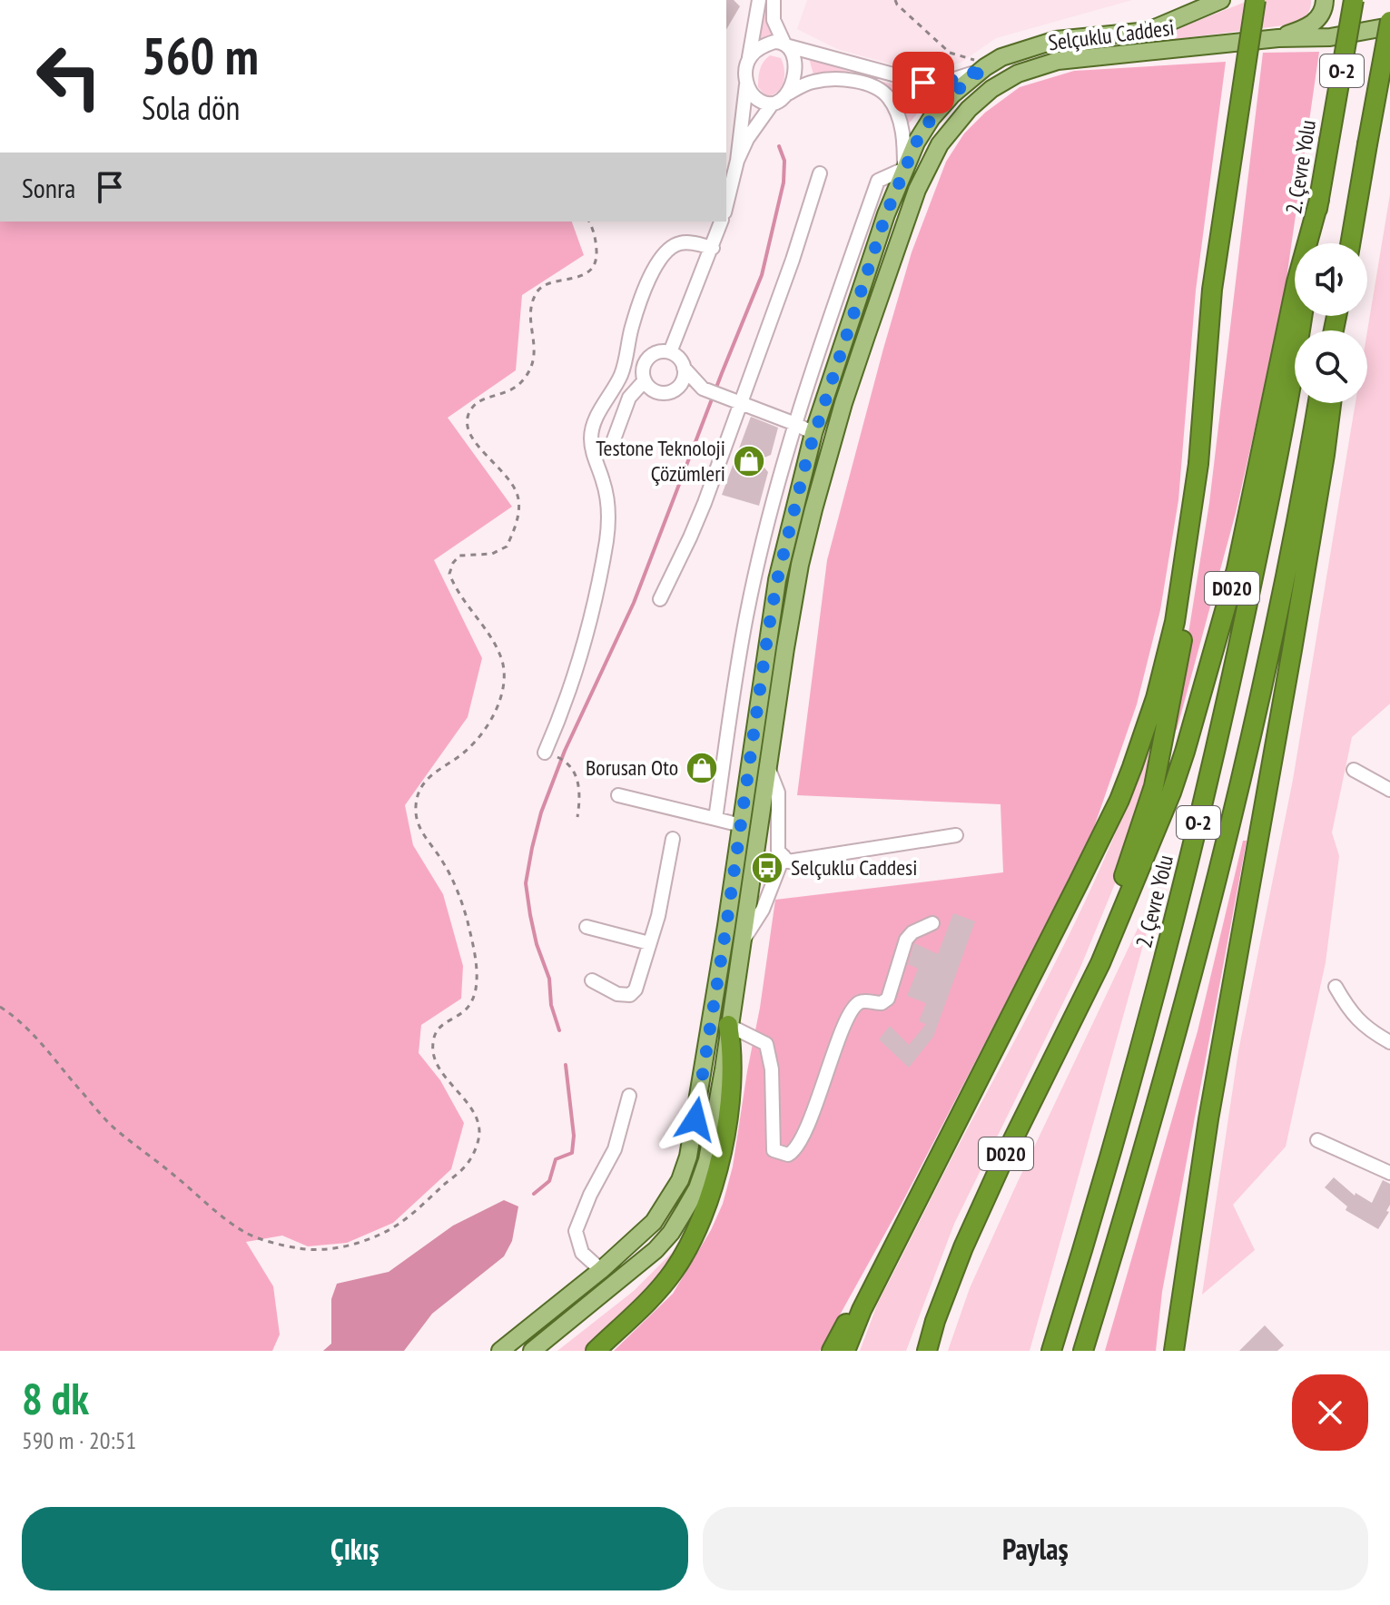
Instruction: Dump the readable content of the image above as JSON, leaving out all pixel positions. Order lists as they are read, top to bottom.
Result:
{
  "streets": {
    "highway": ["O-2", "2. Çevre Yolu", "D020"],
    "main road": ["Selçuklu Caddesi"]
  },
  "crossings": [
    ["2. Çevre Yolu", "D020"]
  ],
  "places": {
    "shop": ["Testone Teknoloji Çözümleri", "Borusan Oto"],
    "bus stop": ["Selçuklu Caddesi"]
  },
  "page": {
    "turn": ["560 m", "Sola dön"],
    "then": "Sonra",
    "heading": ["8 dk", "590 m · 20:51"],
    "buttons": ["Çıkış", "Paylaş"]
  }
}
